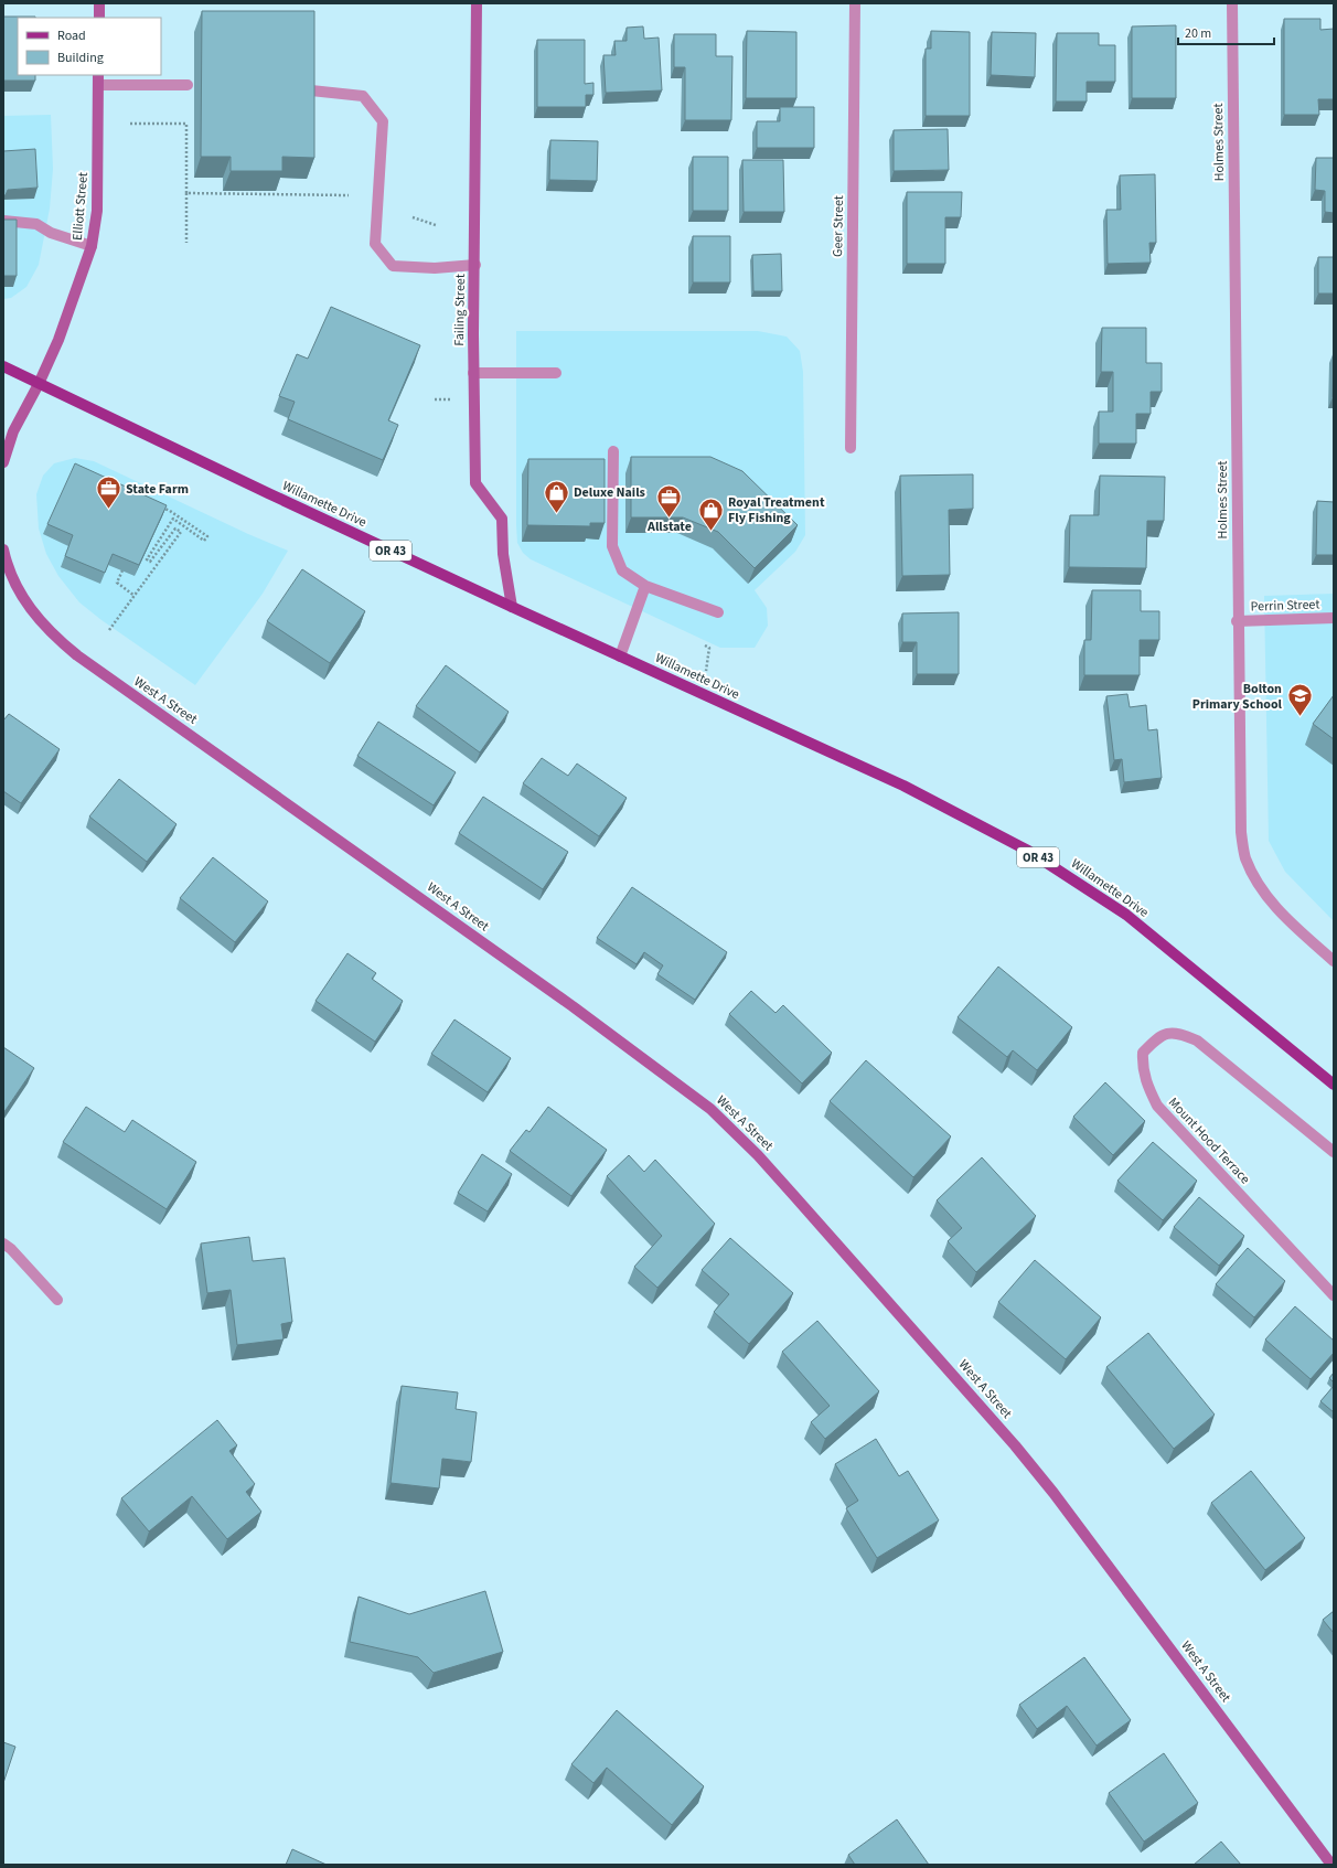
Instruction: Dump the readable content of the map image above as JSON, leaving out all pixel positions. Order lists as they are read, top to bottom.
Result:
{
  "streets": {
    "main road": ["Willamette Drive", "OR 43"],
    "street": [
      "Holmes Street",
      "Elliott Street",
      "Geer Street",
      "Failing Street",
      "Perrin Street",
      "West A Street",
      "Mount Hood Terrace"
    ]
  },
  "crossings": [
    ["Holmes Street", "Perrin Street"],
    ["Elliott Street", "Willamette Drive"],
    ["Failing Street", "Willamette Drive"]
  ],
  "places": {
    "office": ["State Farm", "Allstate"],
    "shop": ["Deluxe Nails", "Royal Treatment Fly Fishing"],
    "school or university": ["Bolton Primary School"]
  },
  "legend": ["Road", "Building"],
  "scale_bar": "20 m"
}
